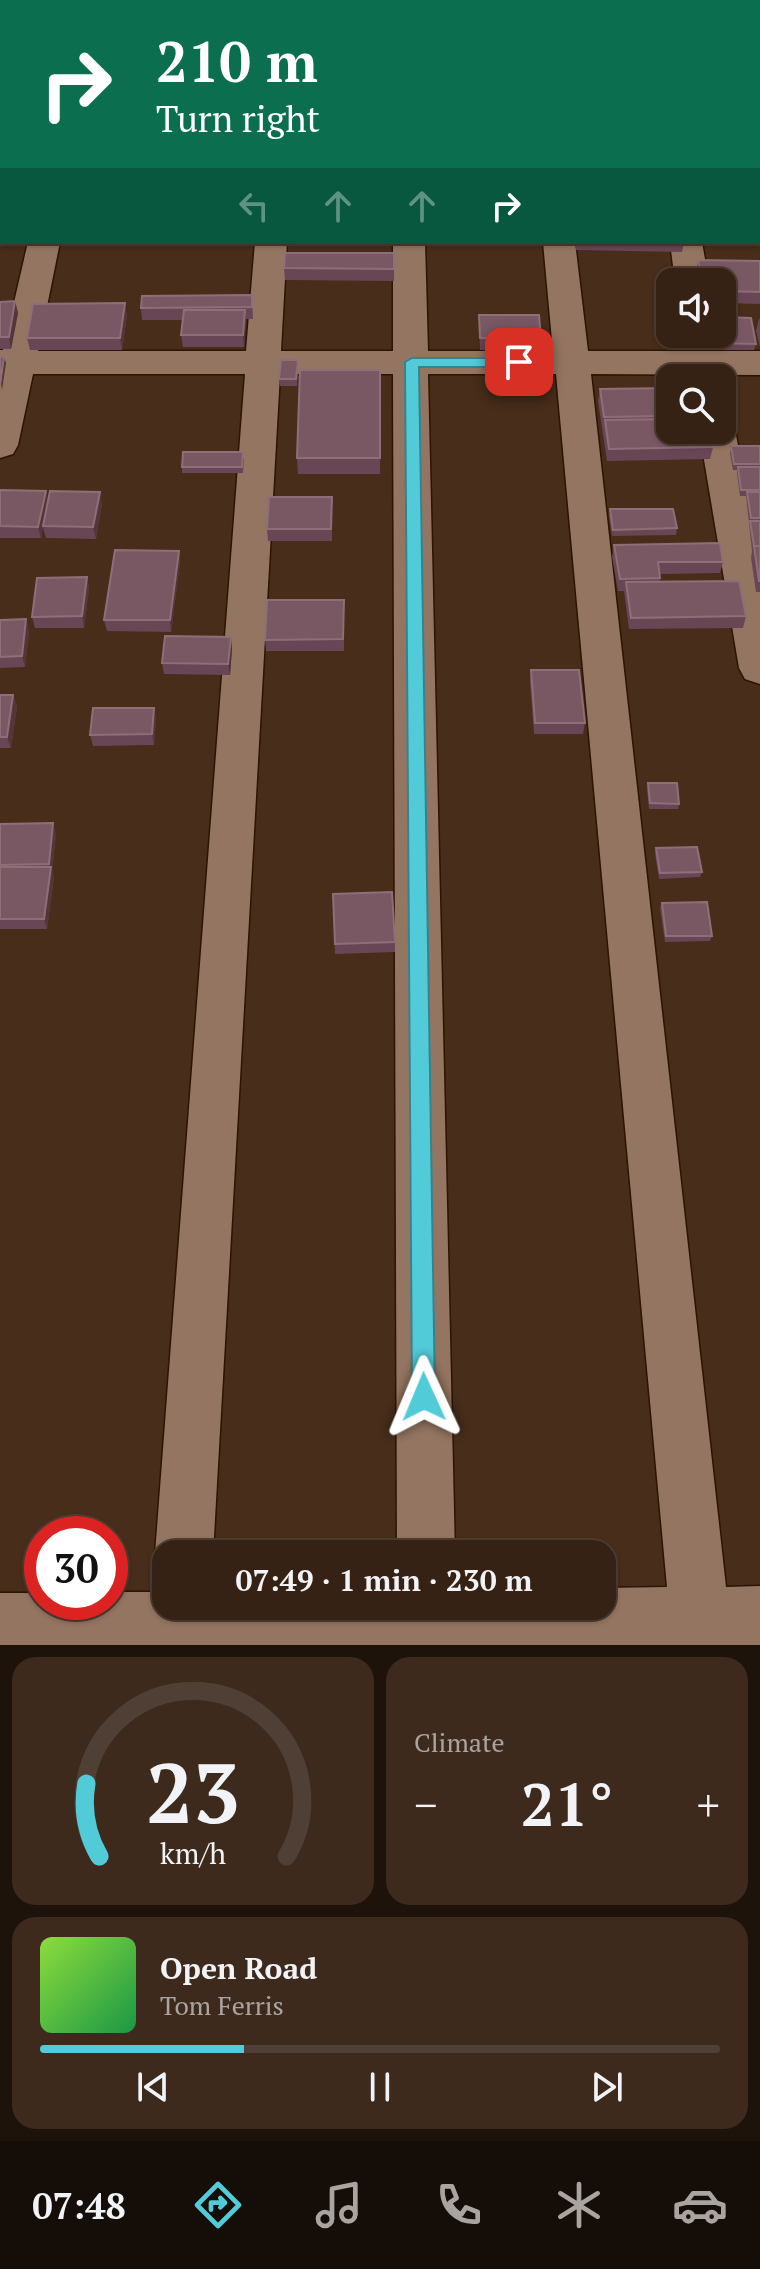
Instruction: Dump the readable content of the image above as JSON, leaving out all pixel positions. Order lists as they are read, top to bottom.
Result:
{
  "page": {
    "turn": ["210 m", "Turn right"],
    "limit": "30",
    "trip": "07:49 · 1 min · 230 m",
    "tile": "Climate",
    "heat": ["−", "21°", "+"],
    "song": ["Open Road", "Tom Ferris"],
    "tabs": "07:48",
    "gauge": ["23", "km/h"]
  }
}
